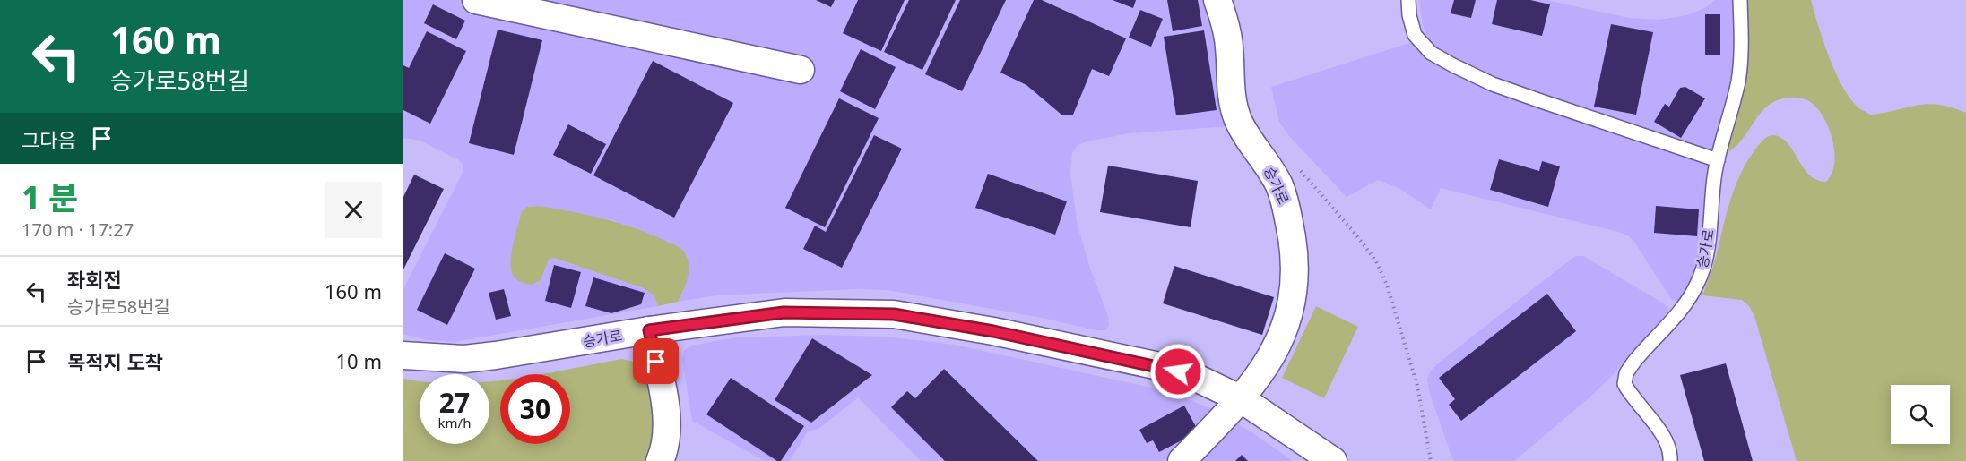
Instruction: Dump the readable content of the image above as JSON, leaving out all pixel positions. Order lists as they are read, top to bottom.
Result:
{
  "streets": {
    "street": ["승가로"]
  },
  "page": {
    "turn": ["160 m", "승가로58번길"],
    "then": "그다음",
    "heading": ["1 분", "170 m · 17:27"],
    "list": [
      {
        "name": "좌회전",
        "note": "승가로58번길",
        "value": "160 m"
      },
      {
        "name": "목적지 도착",
        "value": "10 m"
      }
    ],
    "speed": "27 km/h",
    "limit": "30"
  }
}
